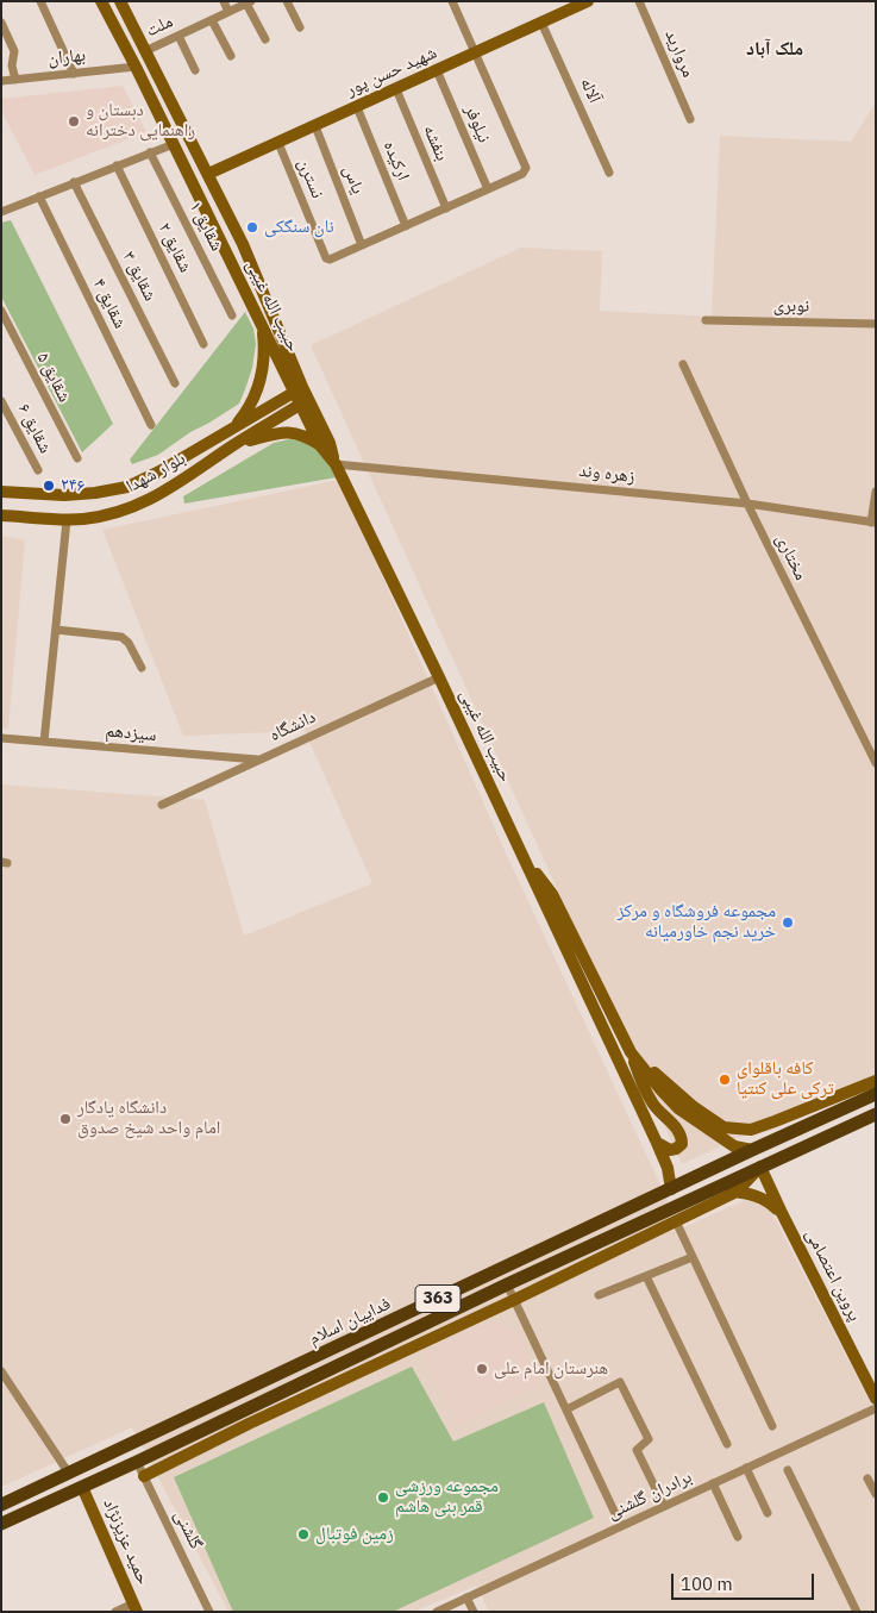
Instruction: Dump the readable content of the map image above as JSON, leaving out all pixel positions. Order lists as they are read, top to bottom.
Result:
{
  "streets": {
    "main road": [
      "شهید حسن پور",
      "حبیب الله غیبی",
      "بلوار شهدا",
      "پروین اعتصامی",
      "363",
      "فداییان اسلام",
      "حمید عزیزنژاد"
    ],
    "street": [
      "ملت",
      "مروارید",
      "بهاران",
      "آلاله",
      "نیلوفر",
      "بنفشه",
      "ارکیده",
      "نسترن",
      "یاس",
      "شقایق ۱",
      "شقایق ۲",
      "شقایق ۳",
      "شقایق ۴",
      "نوبری",
      "شقایق ۵",
      "شقایق ۶",
      "زهره وند",
      "مختاری",
      "دانشگاه",
      "سیزدهم",
      "برادران گلشنی",
      "گلشنی"
    ]
  },
  "crossings": [
    ["ملت", "حبیب الله غیبی"],
    ["بهاران", "حبیب الله غیبی"],
    ["شهید حسن پور", "آلاله"],
    ["شهید حسن پور", "نیلوفر"],
    ["شهید حسن پور", "بنفشه"],
    ["شهید حسن پور", "ارکیده"],
    ["شهید حسن پور", "نسترن"],
    ["شهید حسن پور", "یاس"],
    ["شهید حسن پور", "حبیب الله غیبی"],
    ["نسترن", "یاس"],
    ["حبیب الله غیبی", "بلوار شهدا"],
    ["حبیب الله غیبی", "زهره وند"],
    ["حبیب الله غیبی", "دانشگاه"],
    ["حبیب الله غیبی", "فداییان اسلام"],
    ["زهره وند", "مختاری"],
    ["دانشگاه", "سیزدهم"],
    ["پروین اعتصامی", "فداییان اسلام"],
    ["فداییان اسلام", "گلشنی"],
    ["فداییان اسلام", "حمید عزیزنژاد"]
  ],
  "districts": ["ملک آباد"],
  "places": [
    "دبستان و راهنمایی دخترانه",
    "نان سنگکی",
    "۲۴۶",
    "مجموعه فروشگاه و مرکز خرید نجم خاورمیانه",
    "کافه باقلوای ترکی علی کنتیا",
    "دانشگاه یادگار امام واحد شیخ صدوق",
    "هنرستان امام علی",
    "مجموعه ورزشی قمر بنی هاشم",
    "زمین فوتبال"
  ],
  "scale_bar": "100 m"
}
